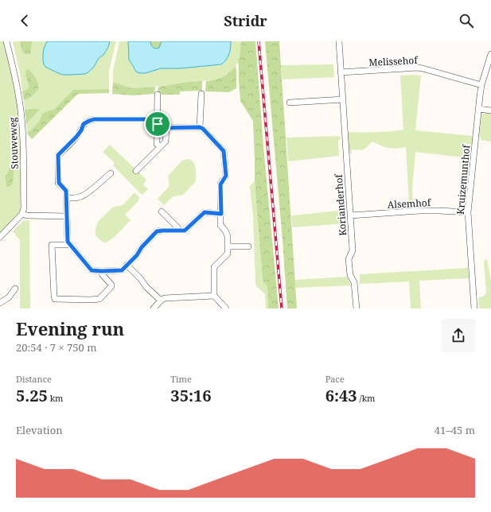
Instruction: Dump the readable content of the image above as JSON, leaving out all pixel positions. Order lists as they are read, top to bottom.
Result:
{
  "streets": {
    "street": [
      "Melissehof",
      "Stouweweg",
      "Kruizemunthof",
      "Alsemhof",
      "Korianderhof"
    ]
  },
  "crossings": [
    ["Melissehof", "Kruizemunthof"],
    ["Melissehof", "Korianderhof"],
    ["Kruizemunthof", "Alsemhof"],
    ["Alsemhof", "Korianderhof"]
  ],
  "page": {
    "header": "Stridr",
    "heading": ["Evening run", "20:54 · 7 × 750 m"],
    "stats": [
      ["Distance", "5.25 km"],
      ["Time", "35:16"],
      ["Pace", "6:43 /km"]
    ],
    "chart": ["Elevation", "41–45 m"]
  }
}
